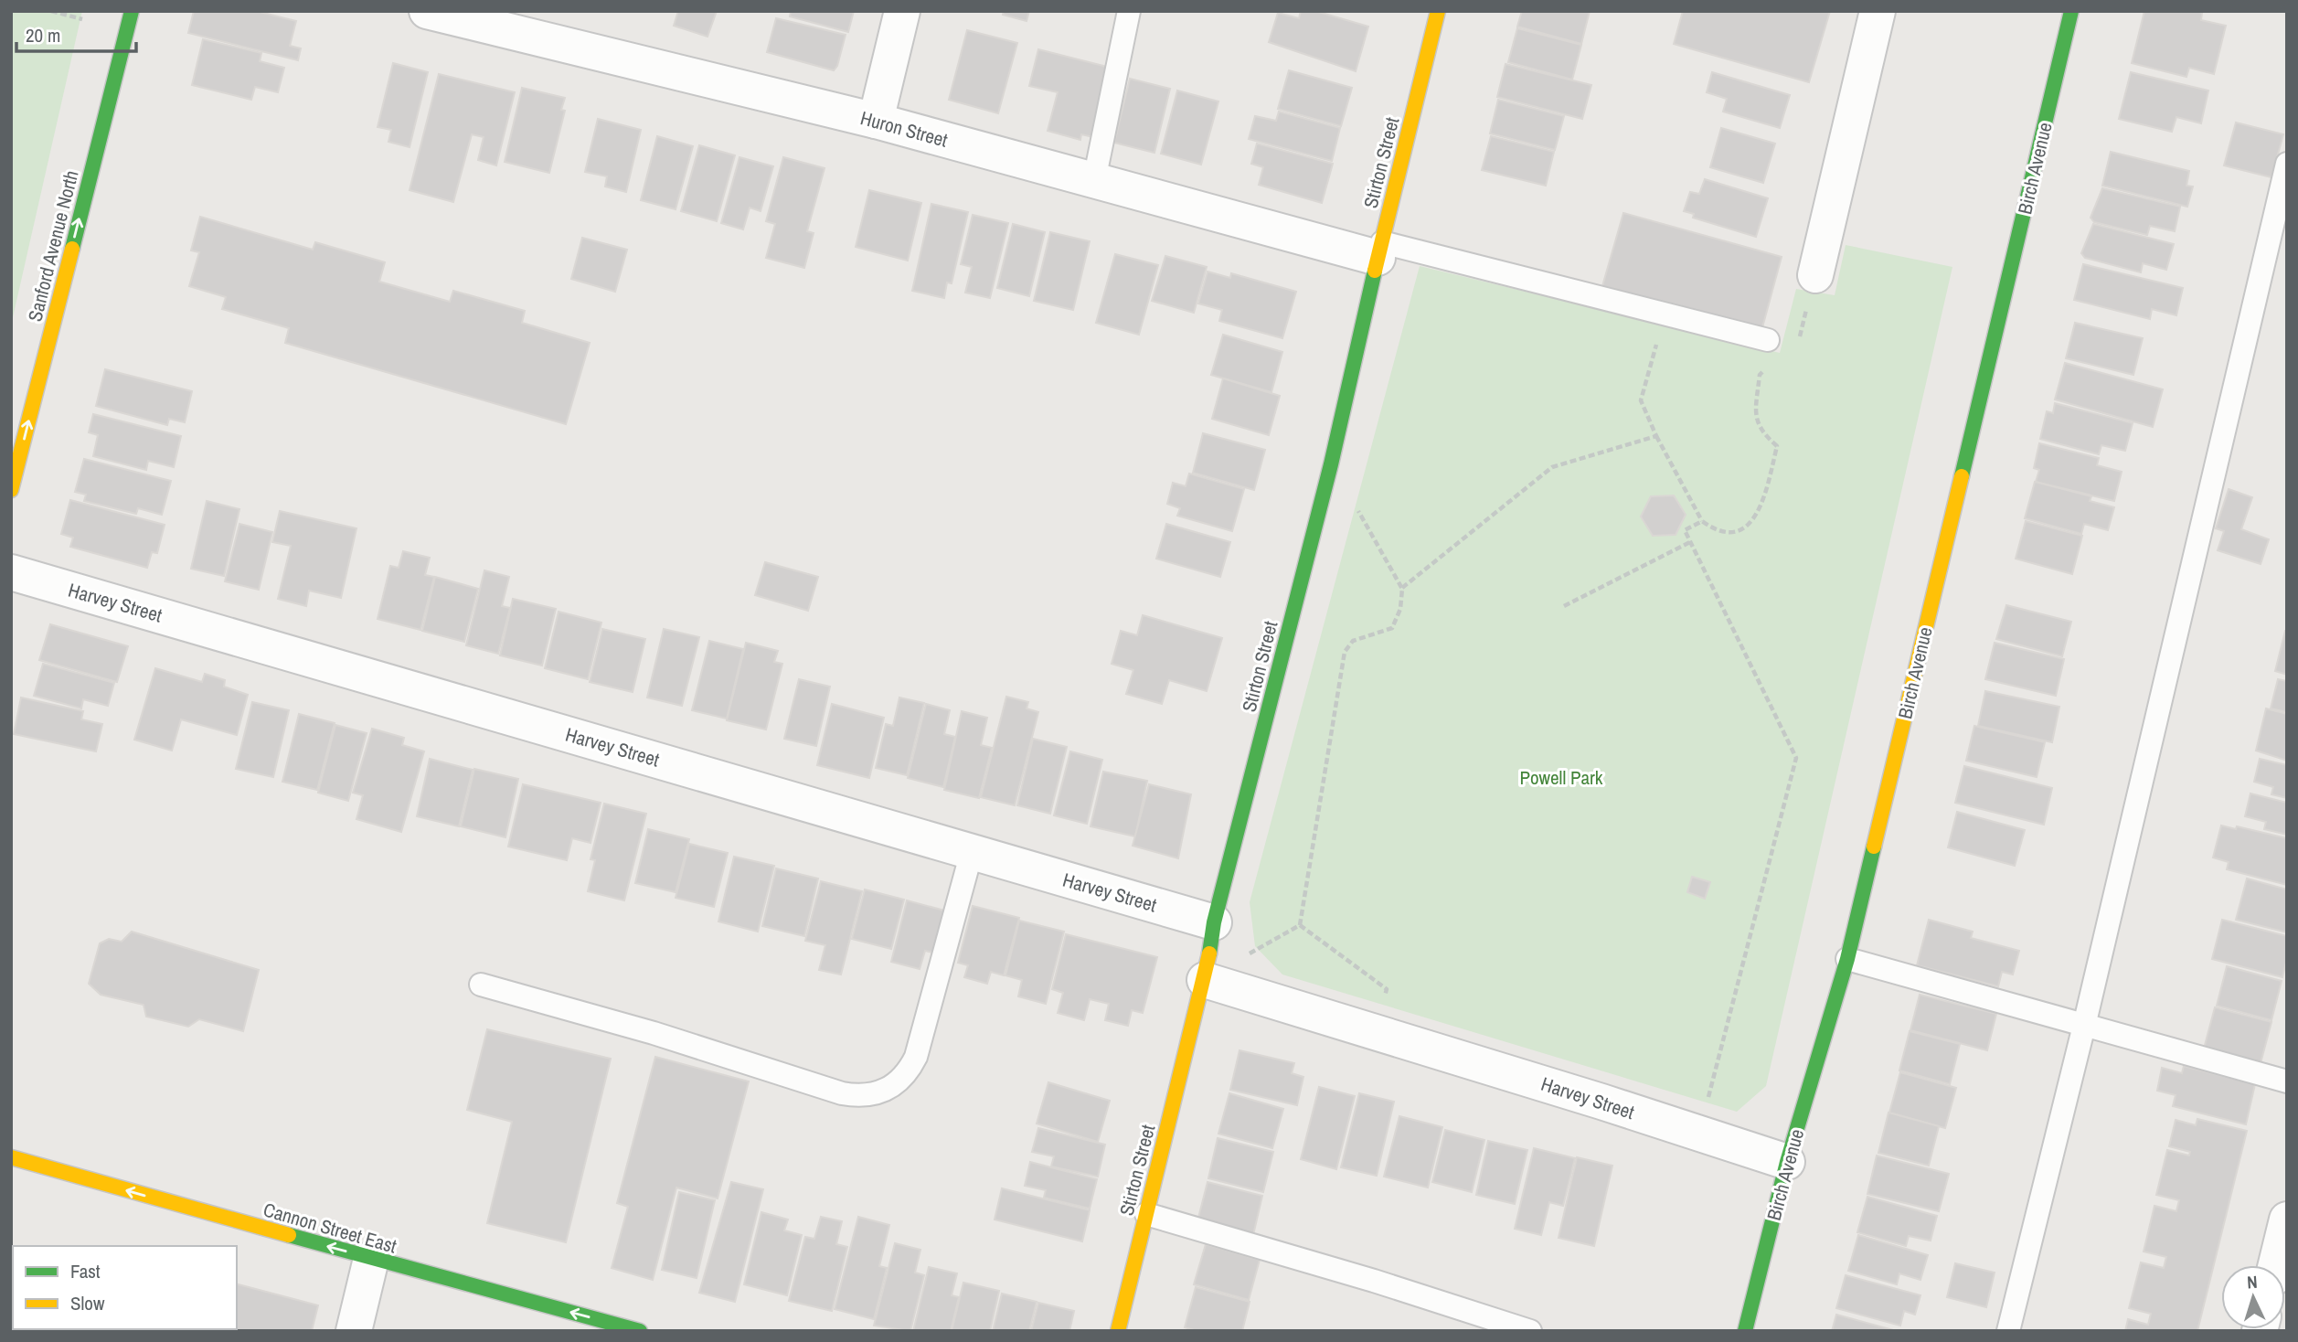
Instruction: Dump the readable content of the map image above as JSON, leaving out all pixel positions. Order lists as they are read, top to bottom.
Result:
{
  "streets": {
    "street": [
      "Huron Street",
      "Stirton Street",
      "Birch Avenue",
      "Sanford Avenue North",
      "Harvey Street",
      "Cannon Street East"
    ]
  },
  "crossings": [
    ["Huron Street", "Stirton Street"],
    ["Stirton Street", "Harvey Street"],
    ["Birch Avenue", "Harvey Street"]
  ],
  "one_way": ["Sanford Avenue North", "Cannon Street East"],
  "parks": ["Powell Park"],
  "legend": ["Fast", "Slow"],
  "scale_bar": "20 m",
  "north": "top"
}
